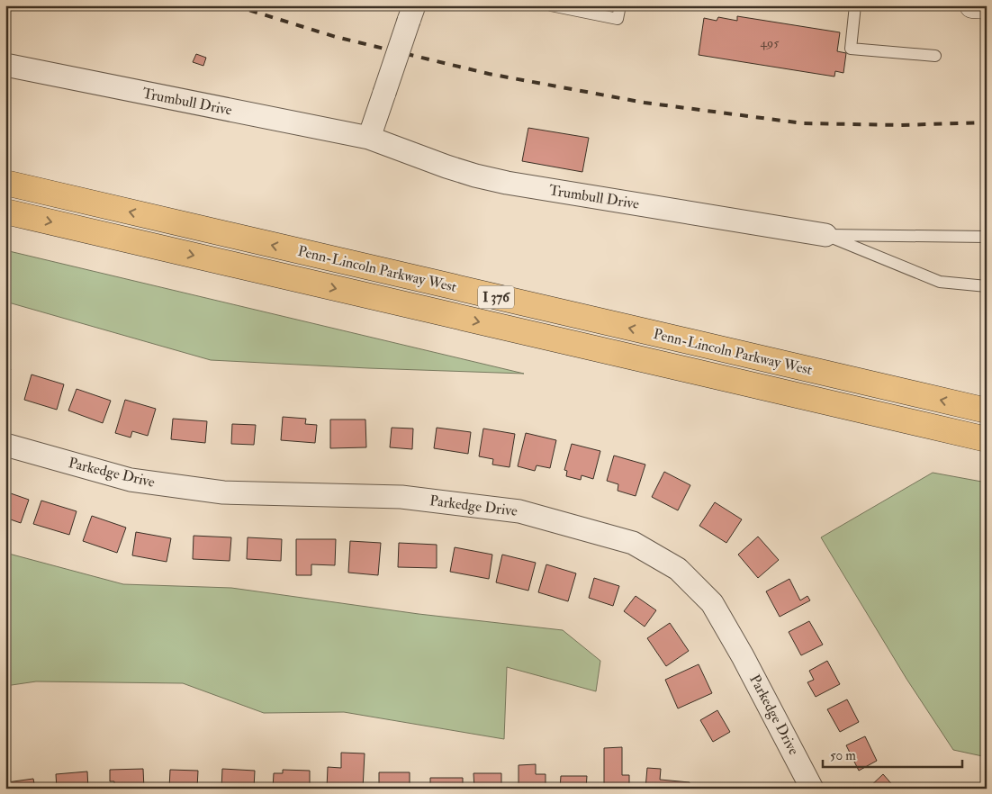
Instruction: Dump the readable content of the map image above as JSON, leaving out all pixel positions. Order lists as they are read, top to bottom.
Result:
{
  "streets": {
    "highway": ["Penn-Lincoln Parkway West", "I 376"],
    "street": ["Trumbull Drive", "Parkedge Drive"]
  },
  "house_numbers": ["495"],
  "scale_bar": "50 m"
}
